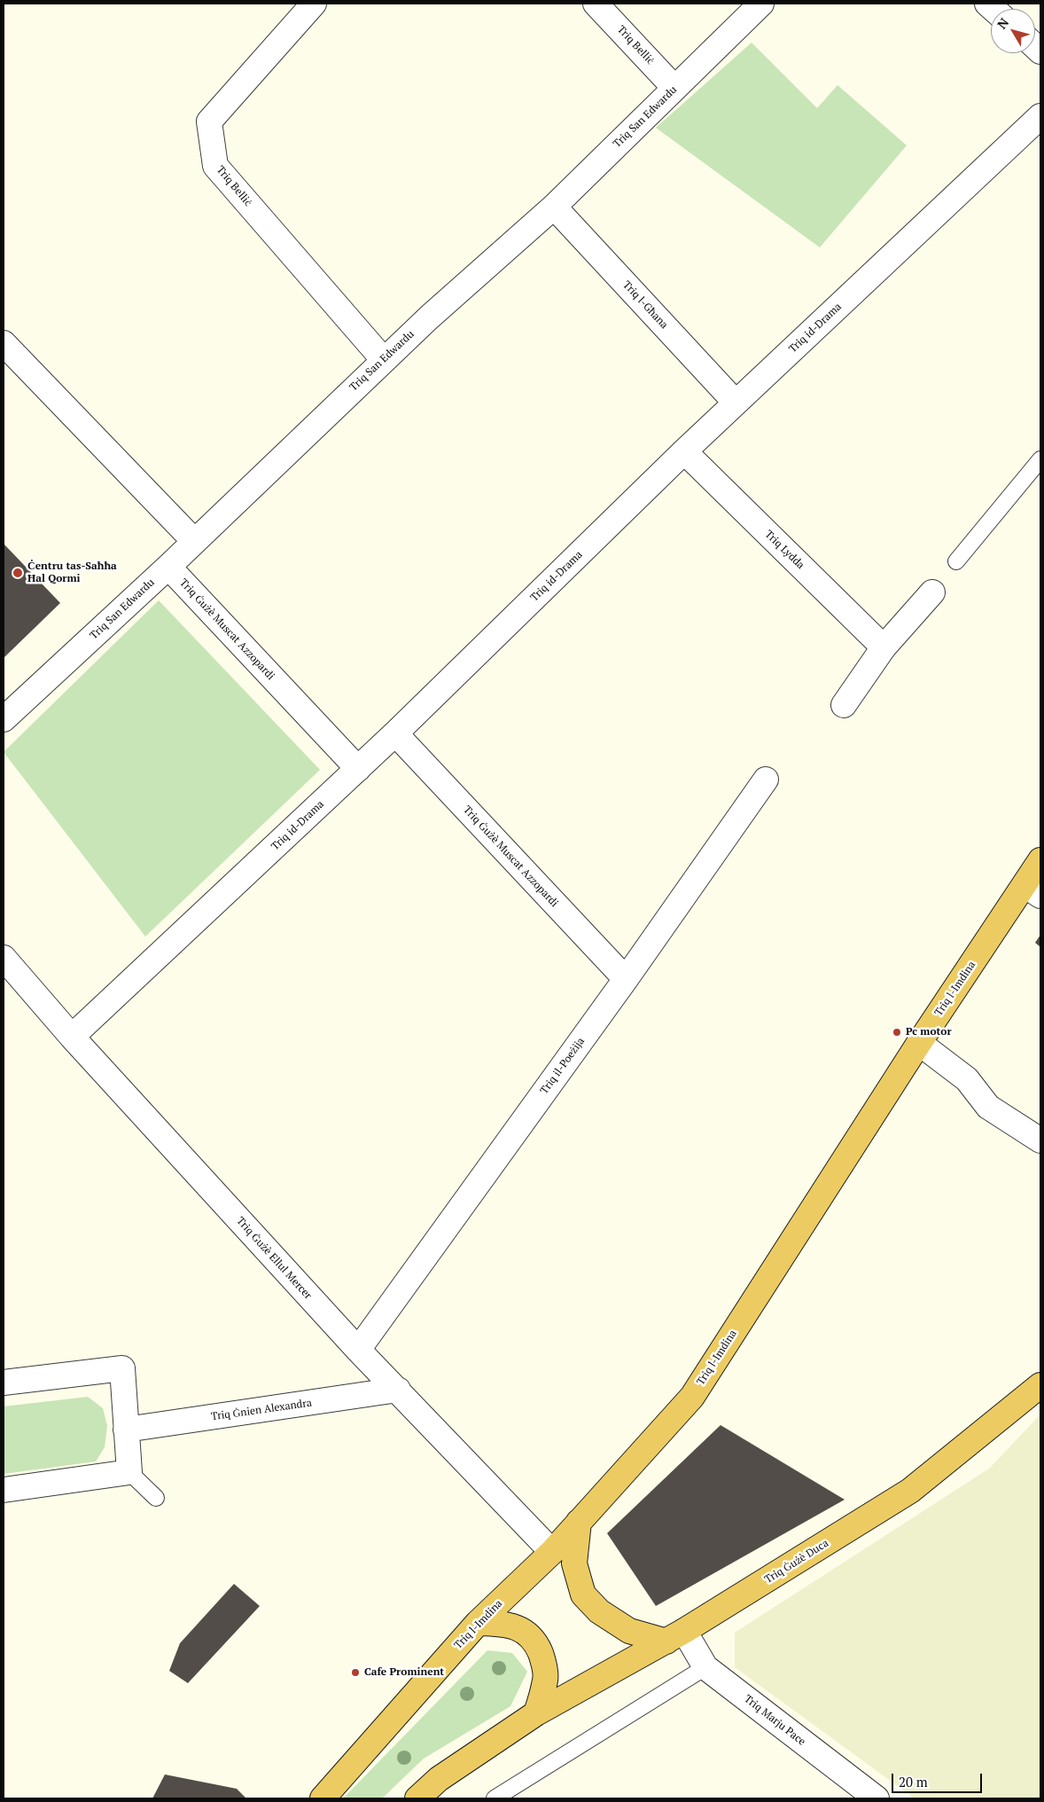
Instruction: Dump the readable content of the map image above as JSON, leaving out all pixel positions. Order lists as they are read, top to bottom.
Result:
{
  "streets": {
    "highway": ["Triq l-Imdina", "Triq Ġużè Duca"],
    "street": [
      "Triq Belliċ",
      "Triq San Edwardu",
      "Triq l-Għana",
      "Triq id-Drama",
      "Triq Lydda",
      "Triq Ġużè Muscat Azzopardi",
      "Triq il-Poeżija",
      "Triq Ġużè Ellul Mercer",
      "Triq Ġnien Alexandra",
      "Triq Marju Pace"
    ]
  },
  "crossings": [
    ["Triq Belliċ", "Triq San Edwardu"],
    ["Triq San Edwardu", "Triq l-Għana"],
    ["Triq San Edwardu", "Triq Ġużè Muscat Azzopardi"],
    ["Triq l-Għana", "Triq id-Drama"],
    ["Triq id-Drama", "Triq Lydda"],
    ["Triq id-Drama", "Triq Ġużè Muscat Azzopardi"],
    ["Triq id-Drama", "Triq Ġużè Ellul Mercer"],
    ["Triq Ġużè Muscat Azzopardi", "Triq il-Poeżija"],
    ["Triq l-Imdina", "Triq Ġużè Ellul Mercer"],
    ["Triq il-Poeżija", "Triq Ġużè Ellul Mercer"],
    ["Triq Ġużè Ellul Mercer", "Triq Ġnien Alexandra"],
    ["Triq Ġużè Duca", "Triq Marju Pace"]
  ],
  "places": ["Ċentru tas-Saħħa Ħal Qormi", "Pc motor", "Cafe Prominent"],
  "scale_bar": "20 m",
  "north": "top left"
}
